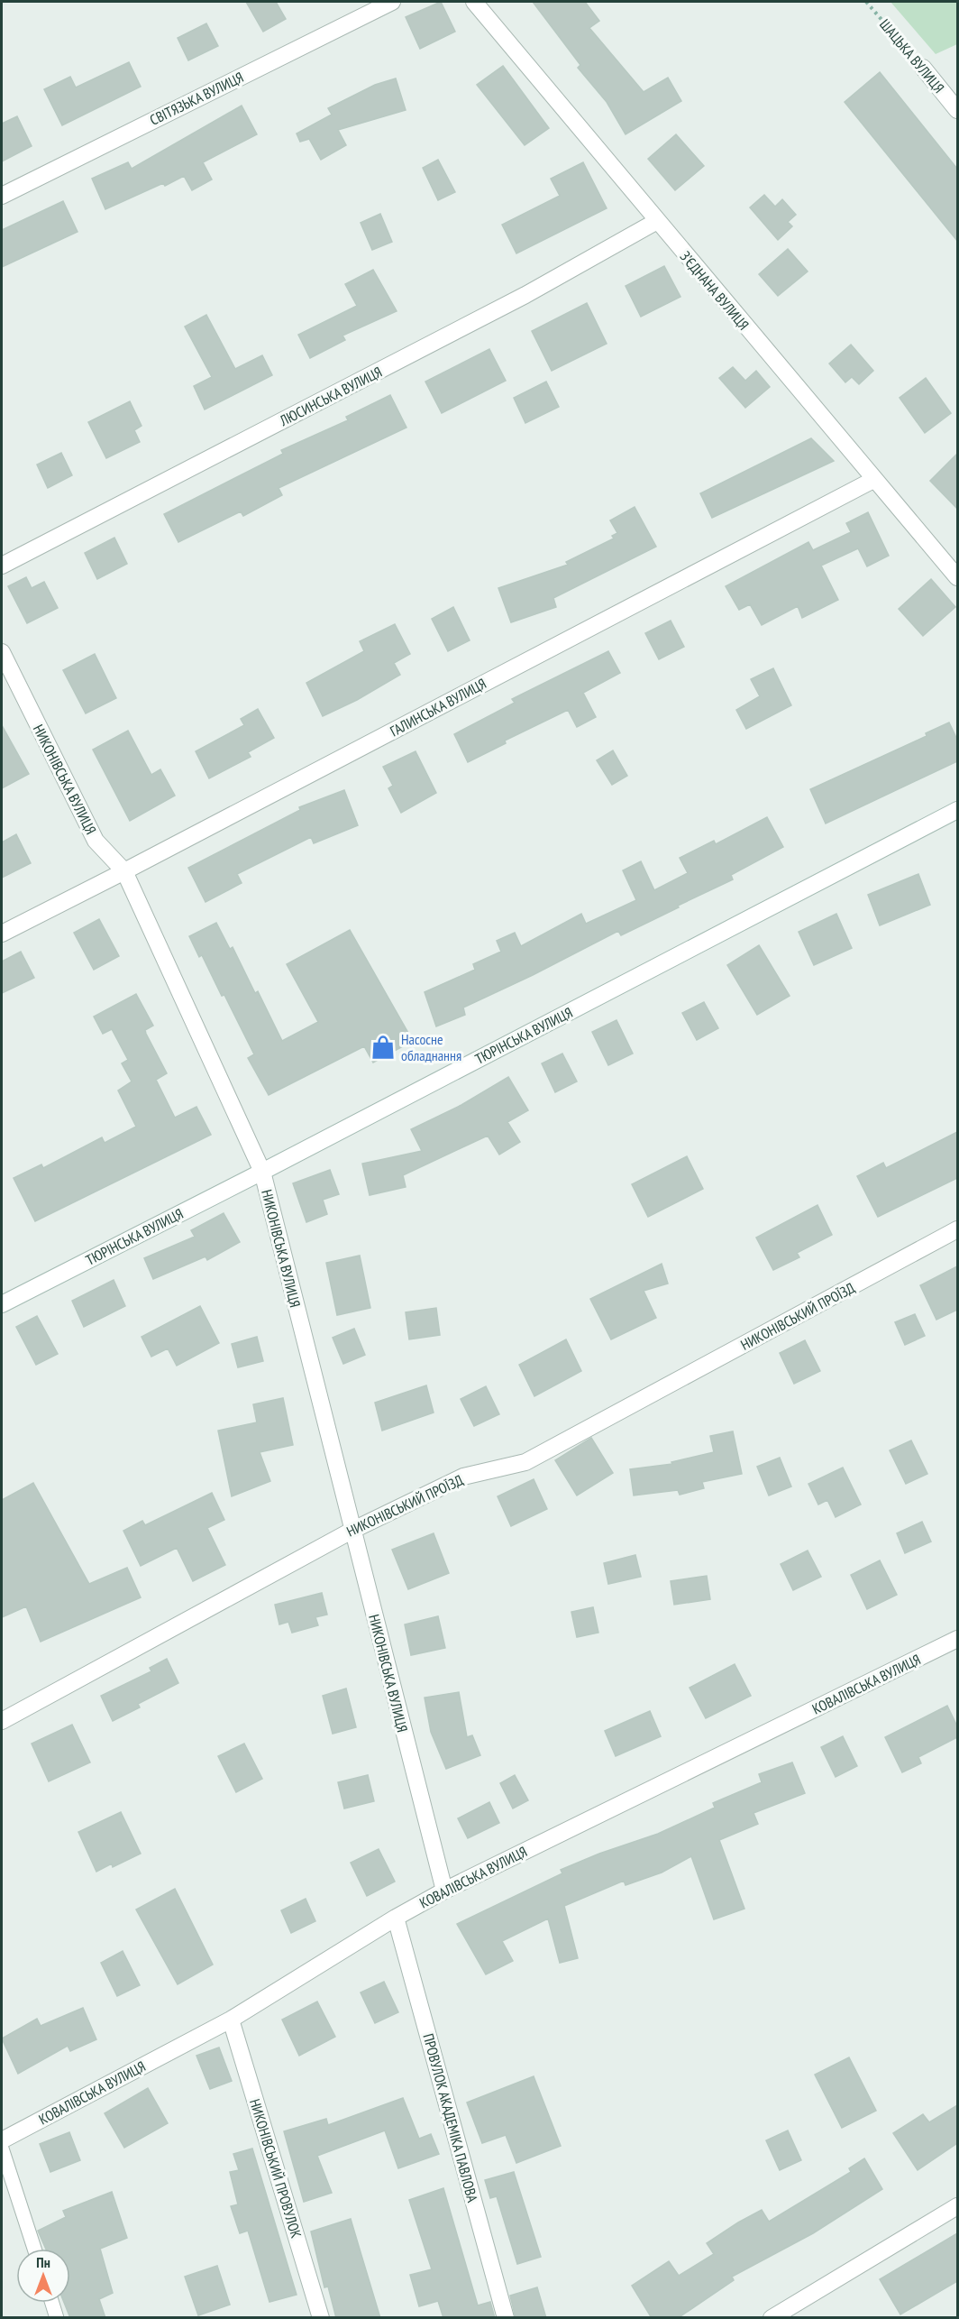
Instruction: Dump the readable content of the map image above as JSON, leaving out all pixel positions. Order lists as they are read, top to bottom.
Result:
{
  "streets": {
    "street": [
      "ШАЦЬКА ВУЛИЦЯ",
      "СВІТЯЗЬКА ВУЛИЦЯ",
      "З’ЄДНАНА ВУЛИЦЯ",
      "ЛЮСИНСЬКА ВУЛИЦЯ",
      "ГАЛИНСЬКА ВУЛИЦЯ",
      "НИКОНІВСЬКА ВУЛИЦЯ",
      "ТЮРІНСЬКА ВУЛИЦЯ",
      "НИКОНІВСЬКИЙ ПРОЇЗД",
      "КОВАЛІВСЬКА ВУЛИЦЯ",
      "ПРОВУЛОК АКАДЕМІКА ПАВЛОВА",
      "НИКОНІВСЬКИЙ ПРОВУЛОК"
    ]
  },
  "crossings": [
    ["З’ЄДНАНА ВУЛИЦЯ", "ЛЮСИНСЬКА ВУЛИЦЯ"],
    ["З’ЄДНАНА ВУЛИЦЯ", "ГАЛИНСЬКА ВУЛИЦЯ"],
    ["ГАЛИНСЬКА ВУЛИЦЯ", "НИКОНІВСЬКА ВУЛИЦЯ"],
    ["НИКОНІВСЬКА ВУЛИЦЯ", "ТЮРІНСЬКА ВУЛИЦЯ"],
    ["НИКОНІВСЬКА ВУЛИЦЯ", "НИКОНІВСЬКИЙ ПРОЇЗД"],
    ["НИКОНІВСЬКА ВУЛИЦЯ", "КОВАЛІВСЬКА ВУЛИЦЯ"],
    ["КОВАЛІВСЬКА ВУЛИЦЯ", "ПРОВУЛОК АКАДЕМІКА ПАВЛОВА"],
    ["КОВАЛІВСЬКА ВУЛИЦЯ", "НИКОНІВСЬКИЙ ПРОВУЛОК"]
  ],
  "places": {
    "shop": ["Насосне обладнання"]
  },
  "north": "top"
}
